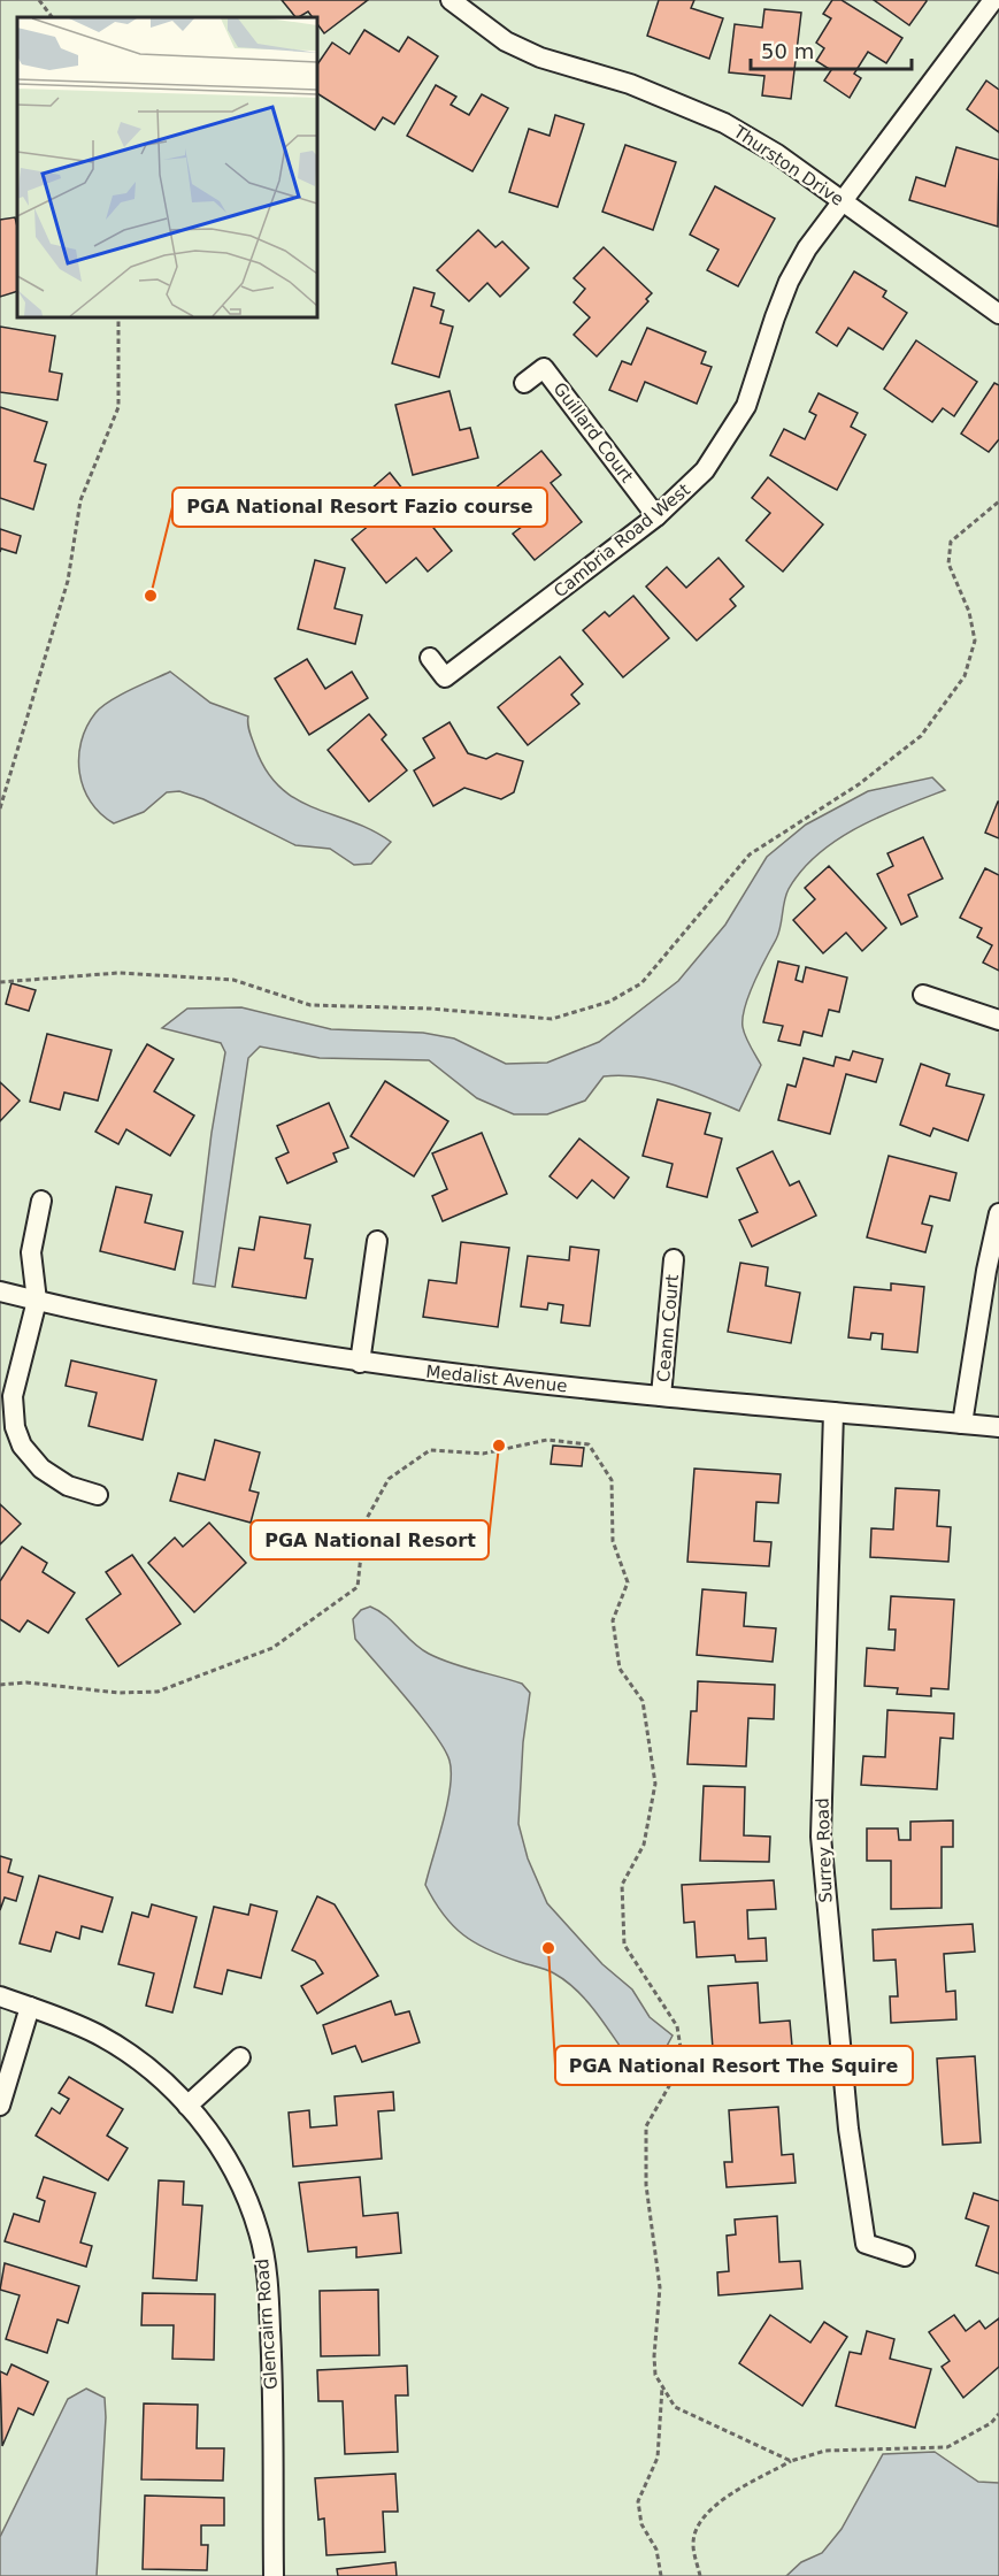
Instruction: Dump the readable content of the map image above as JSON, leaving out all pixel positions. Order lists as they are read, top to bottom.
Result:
{
  "streets": {
    "street": [
      "Thurston Drive",
      "Guillard Court",
      "Cambria Road West",
      "Ceann Court",
      "Medalist Avenue",
      "Surrey Road",
      "Glencairn Road"
    ]
  },
  "crossings": [
    ["Thurston Drive", "Cambria Road West"],
    ["Guillard Court", "Cambria Road West"],
    ["Ceann Court", "Medalist Avenue"],
    ["Medalist Avenue", "Surrey Road"]
  ],
  "places": ["PGA National Resort Fazio course", "PGA National Resort", "PGA National Resort The Squire"],
  "scale_bar": "50 m"
}
